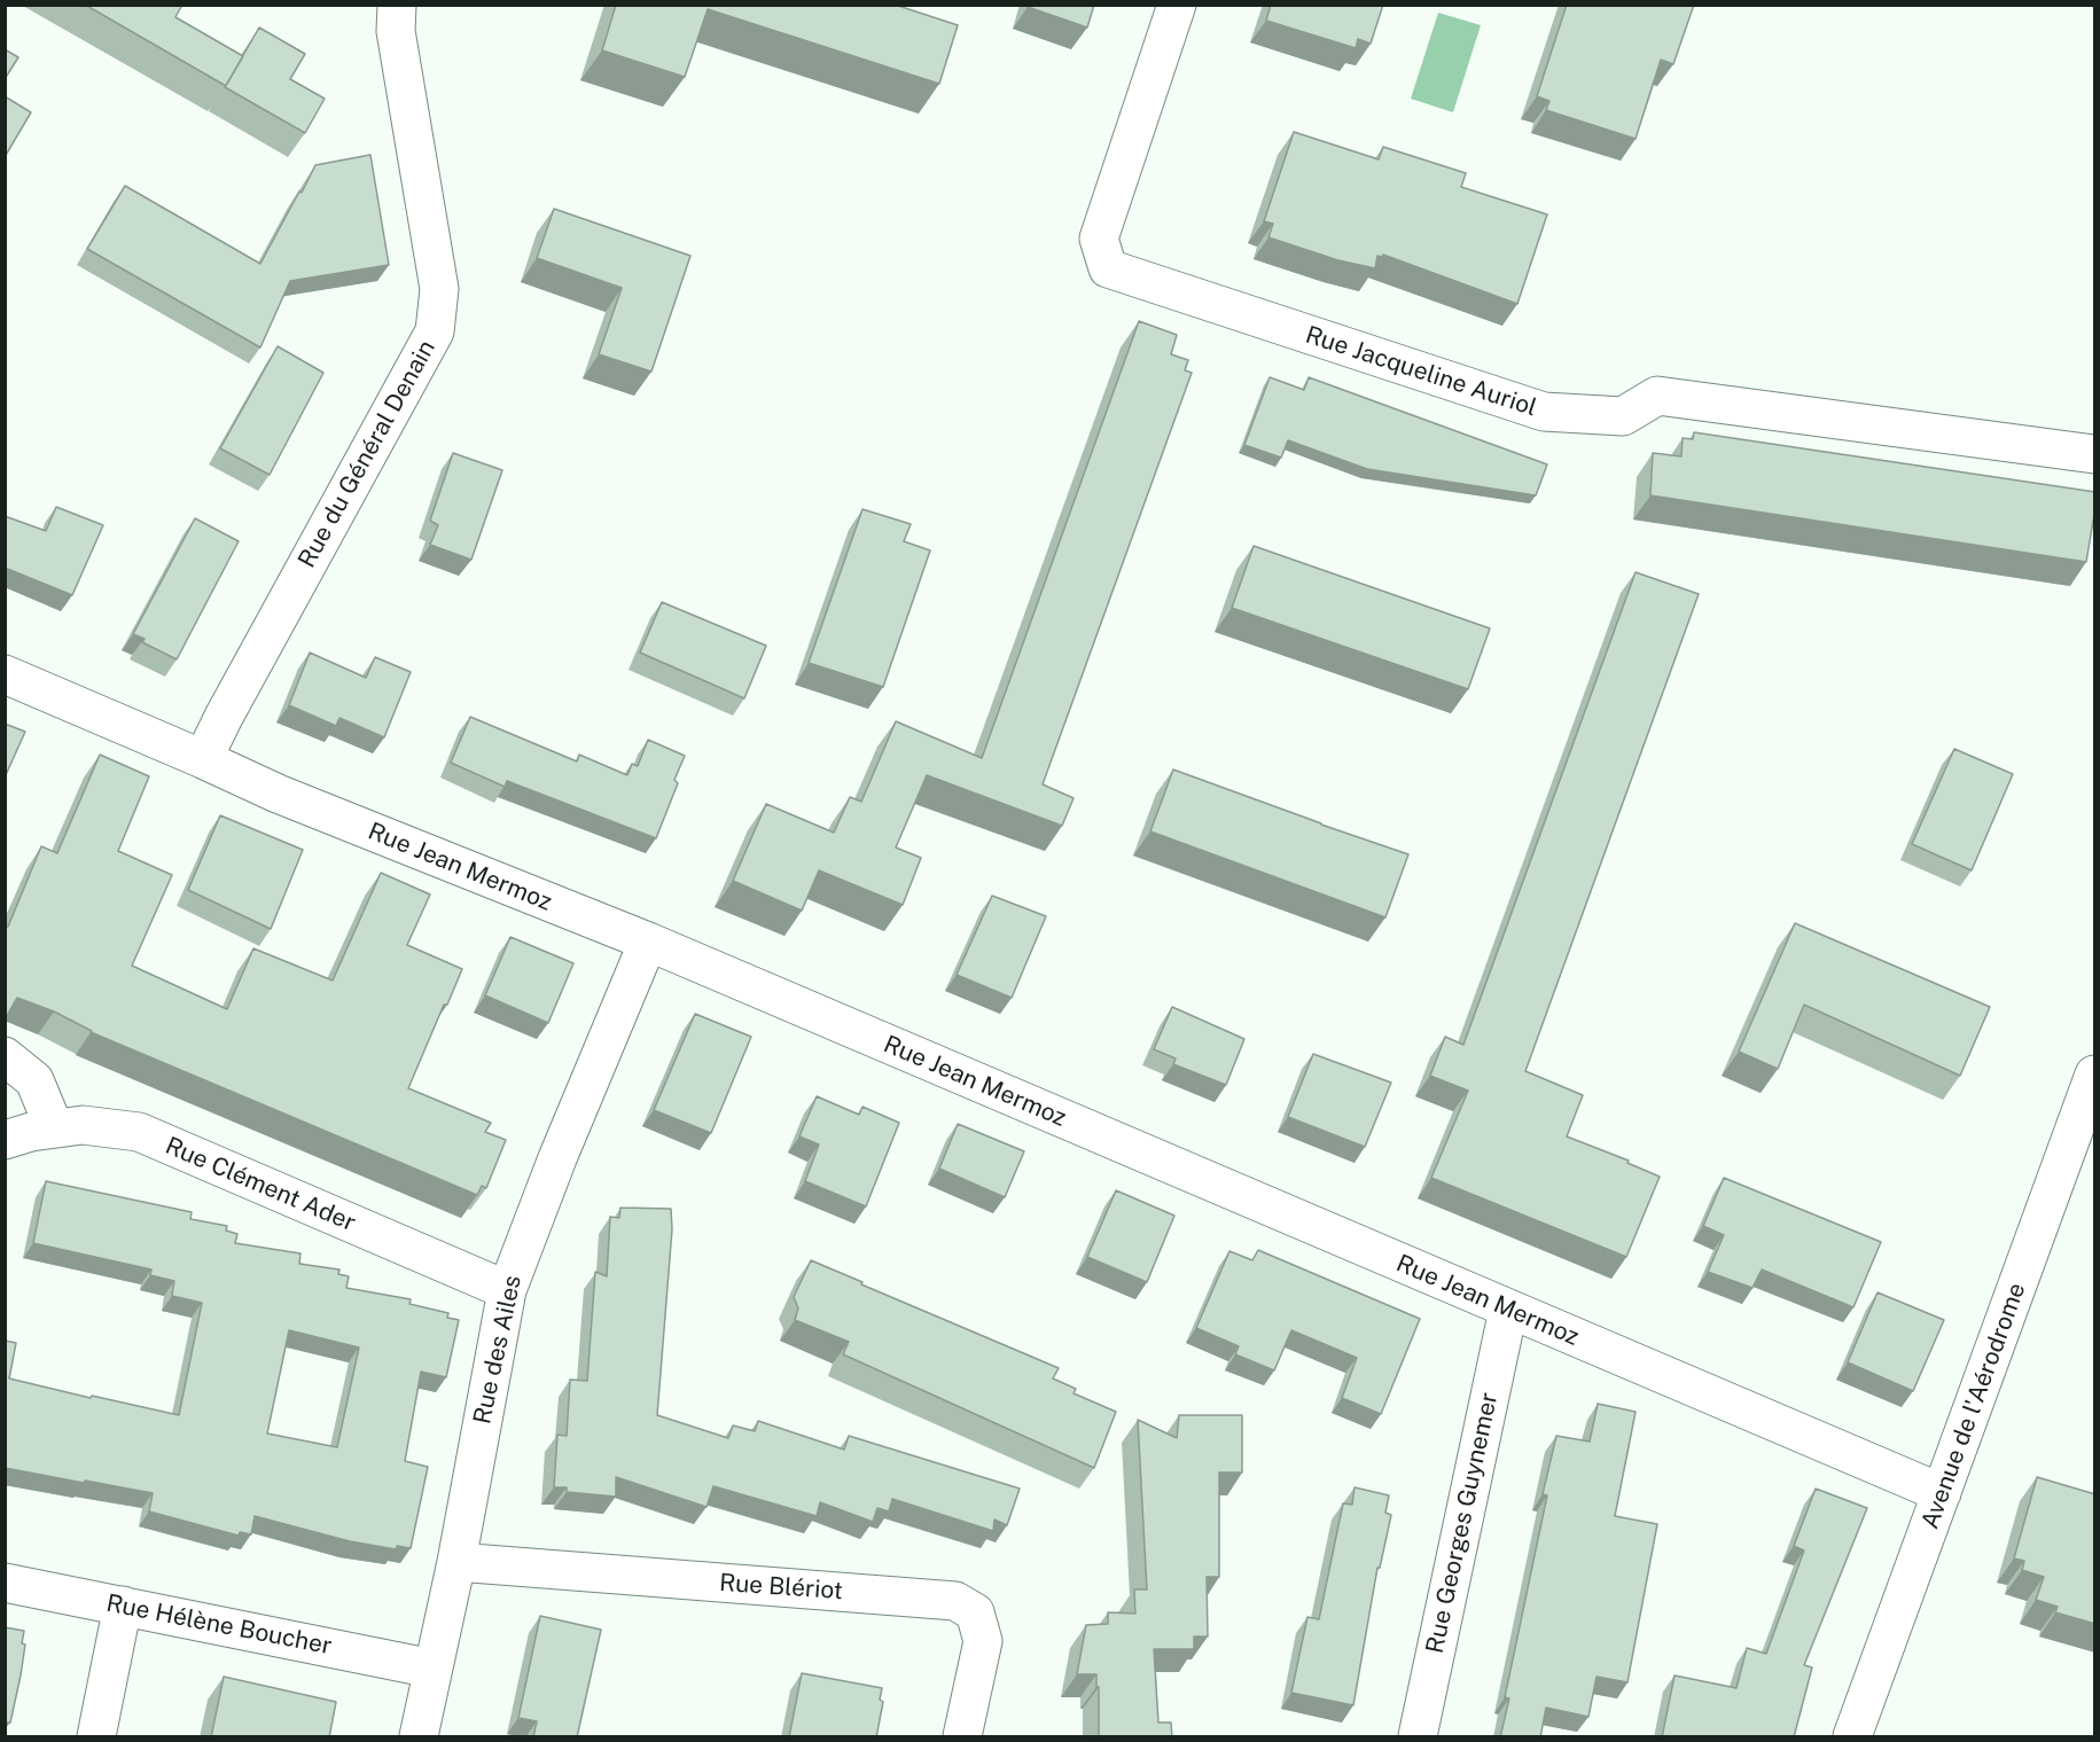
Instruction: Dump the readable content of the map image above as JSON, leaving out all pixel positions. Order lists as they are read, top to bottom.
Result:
{
  "streets": {
    "street": [
      "Rue Jacqueline Auriol",
      "Rue du Général Denain",
      "Rue Jean Mermoz",
      "Rue Clément Ader",
      "Rue des Ailes",
      "Avenue de l'Aérodrome",
      "Rue Georges Guynemer",
      "Rue Blériot",
      "Rue Hélène Boucher"
    ]
  },
  "crossings": [
    ["Rue du Général Denain", "Rue Jean Mermoz"],
    ["Rue Jean Mermoz", "Rue des Ailes"],
    ["Rue Jean Mermoz", "Avenue de l'Aérodrome"],
    ["Rue Jean Mermoz", "Rue Georges Guynemer"],
    ["Rue Clément Ader", "Rue des Ailes"],
    ["Rue des Ailes", "Rue Blériot"],
    ["Rue des Ailes", "Rue Hélène Boucher"]
  ]
}
